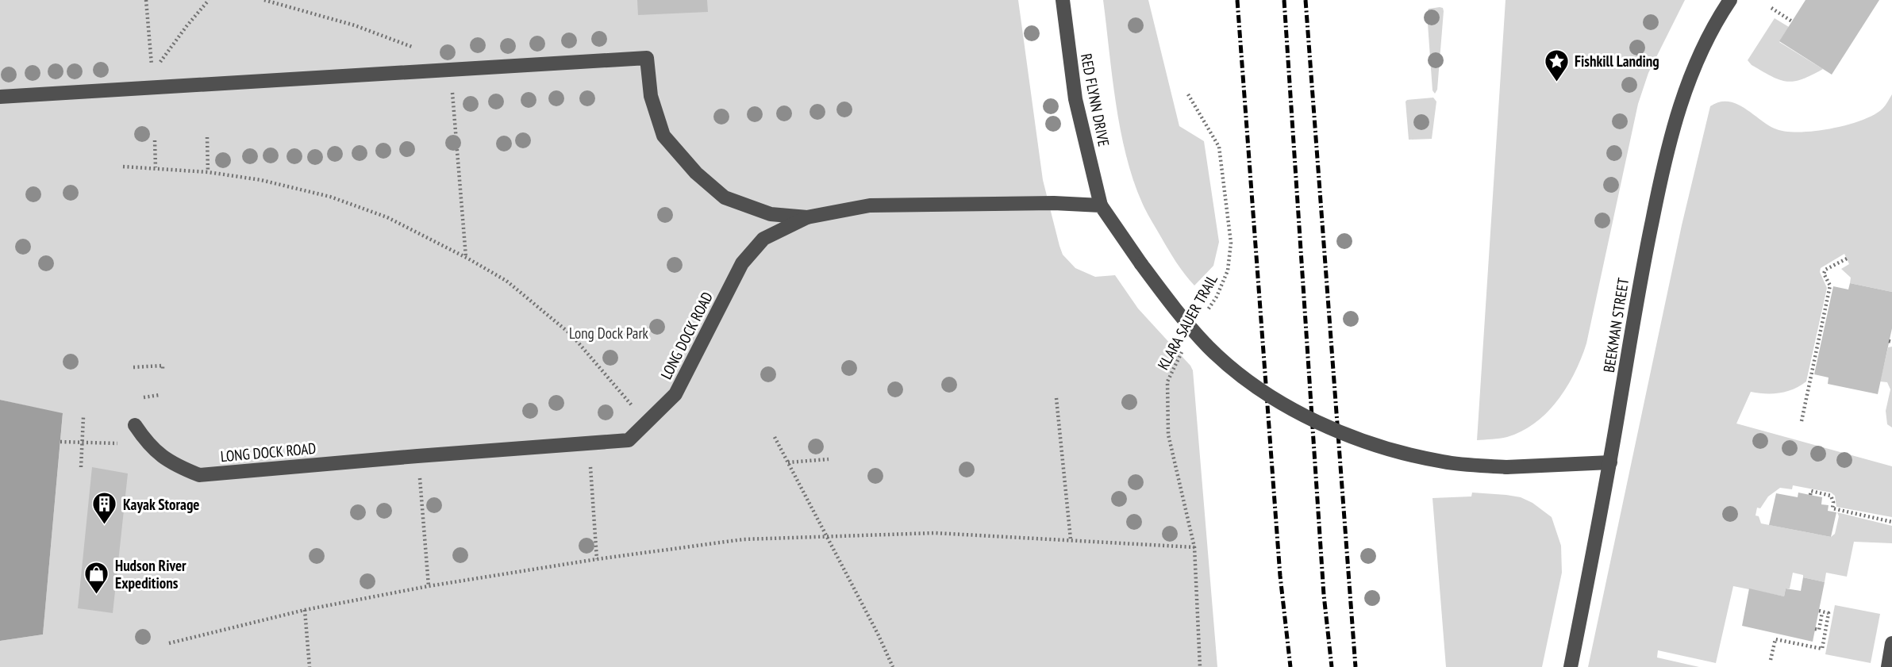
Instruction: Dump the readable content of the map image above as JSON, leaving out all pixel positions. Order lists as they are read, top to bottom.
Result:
{
  "streets": {
    "street": ["RED FLYNN DRIVE", "BEEKMAN STREET", "LONG DOCK ROAD"],
    "path": ["KLARA SAUER TRAIL"]
  },
  "crossings": [
    ["RED FLYNN DRIVE", "LONG DOCK ROAD"]
  ],
  "parks": ["Long Dock Park"],
  "places": {
    "place": ["Fishkill Landing"],
    "building": ["Kayak Storage"],
    "shop": ["Hudson River Expeditions"]
  }
}
